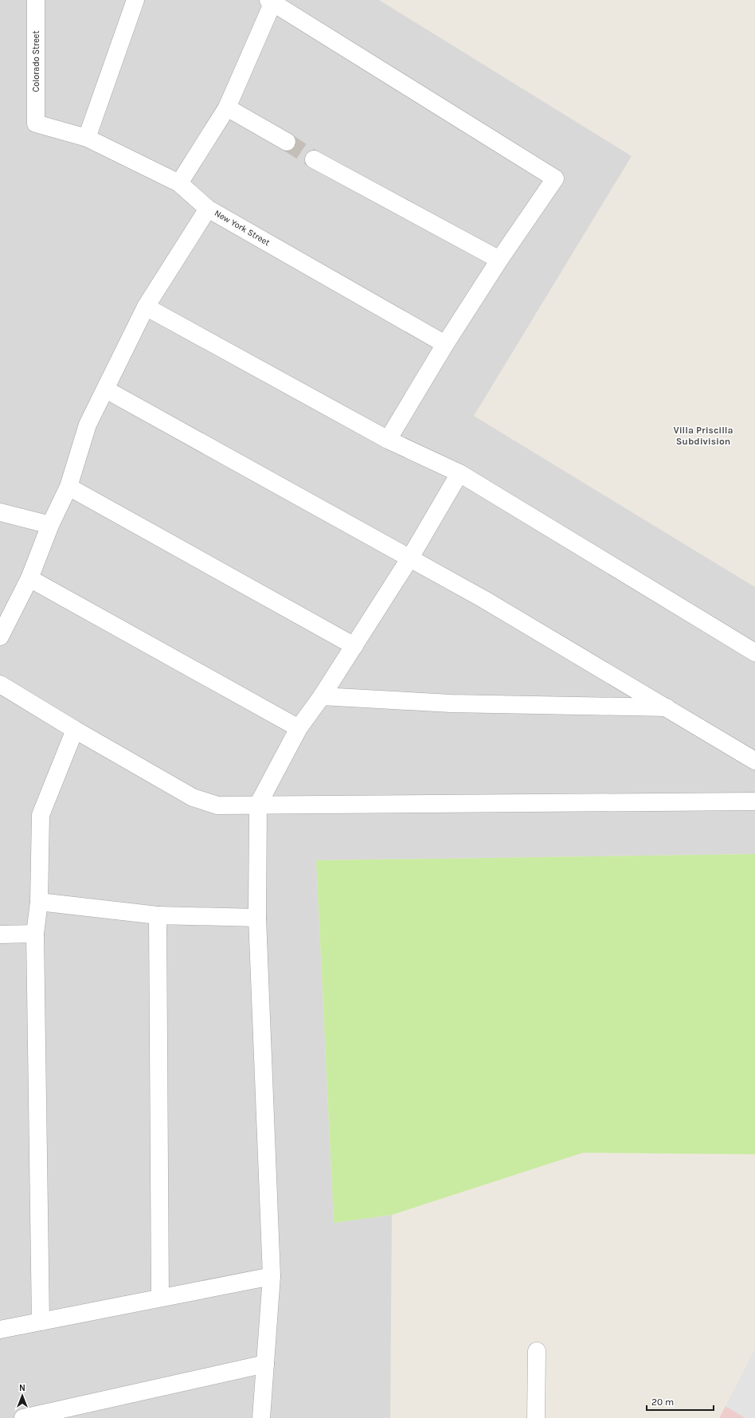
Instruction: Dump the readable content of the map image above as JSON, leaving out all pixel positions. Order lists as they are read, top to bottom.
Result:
{
  "streets": {
    "street": ["Colorado Street", "New York Street"]
  },
  "crossings": [
    ["Colorado Street", "New York Street"]
  ],
  "districts": ["Villa Priscilla Subdivision"],
  "scale_bar": "20 m",
  "north": "top"
}
